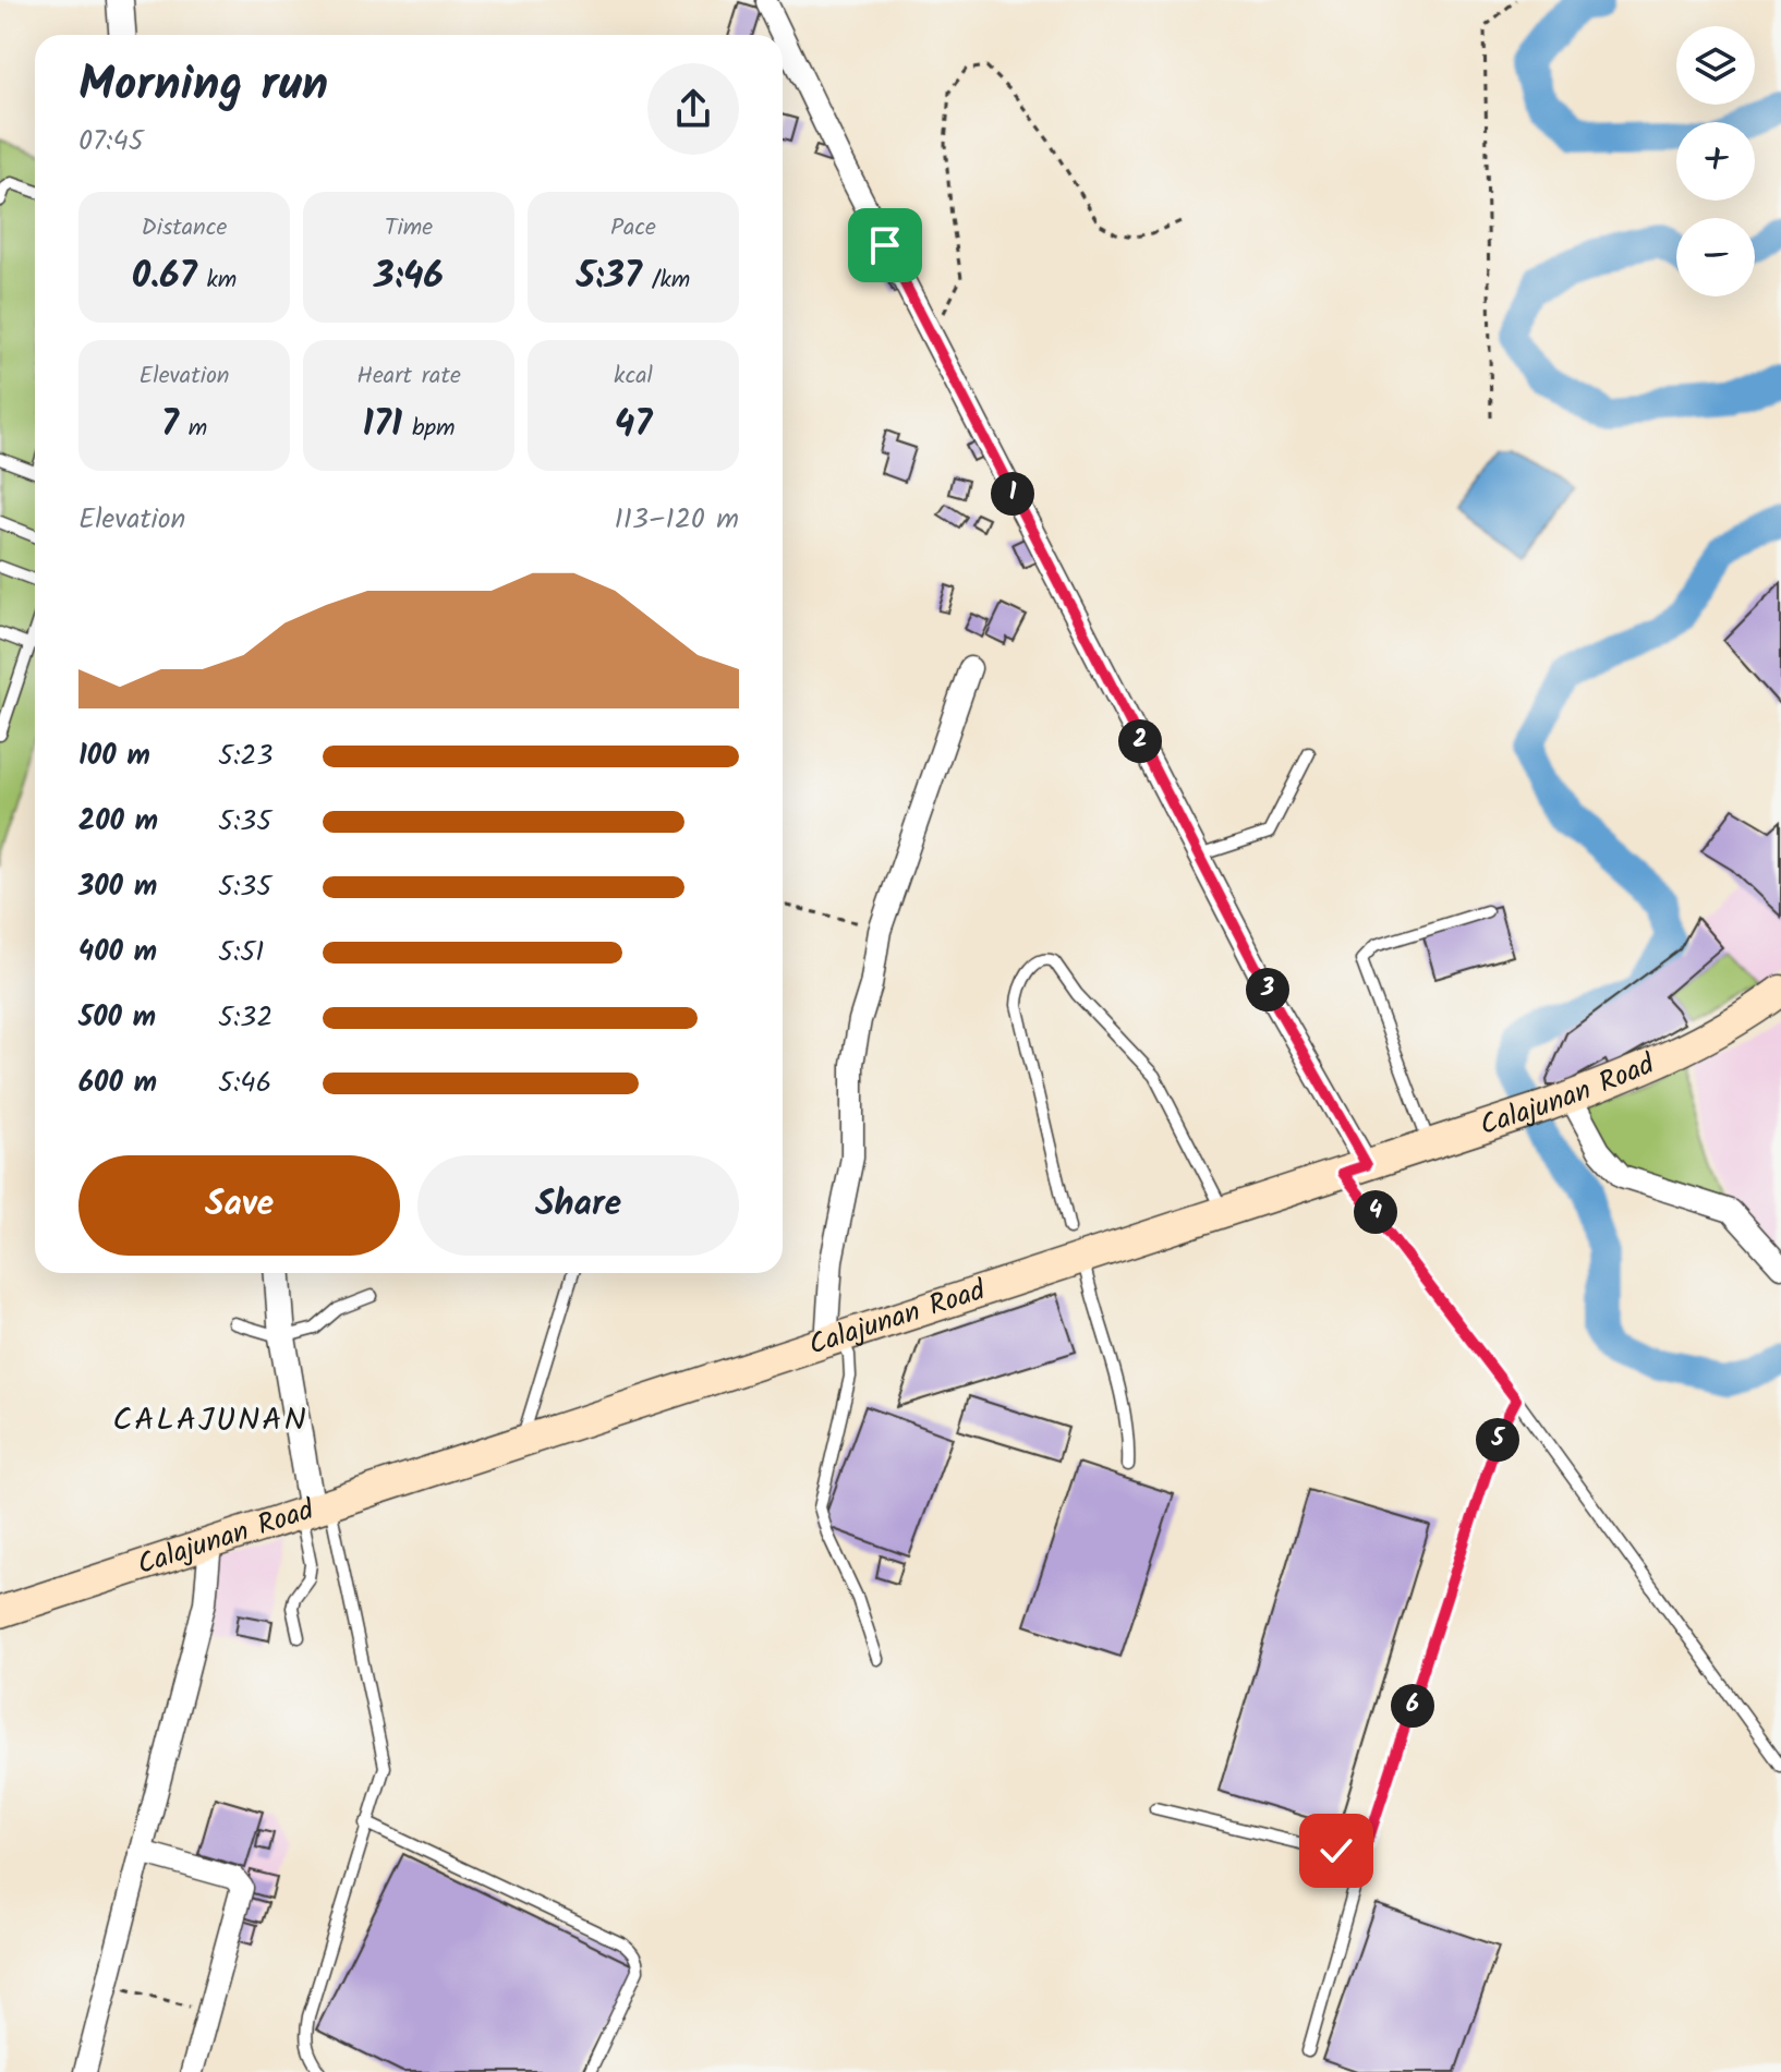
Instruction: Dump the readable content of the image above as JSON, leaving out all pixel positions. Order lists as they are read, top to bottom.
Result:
{
  "streets": {
    "main road": ["Calajunan Road"]
  },
  "districts": ["CALAJUNAN"],
  "page": {
    "map_buttons": ["+", "−"],
    "heading": ["Morning run", "07:45"],
    "stats": [
      ["Distance", "0.67 km"],
      ["Time", "3:46"],
      ["Pace", "5:37 /km"],
      ["Elevation", "7 m"],
      ["Heart rate", "171 bpm"],
      ["kcal", "47"]
    ],
    "pins": [
      "1",
      "2",
      "3",
      "4",
      "5",
      "6"
    ],
    "chart": ["Elevation", "113–120 m"],
    "list": [
      {
        "name": "100 m",
        "note": "5:23"
      },
      {
        "name": "200 m",
        "note": "5:35"
      },
      {
        "name": "300 m",
        "note": "5:35"
      },
      {
        "name": "400 m",
        "note": "5:51"
      },
      {
        "name": "500 m",
        "note": "5:32"
      },
      {
        "name": "600 m",
        "note": "5:46"
      }
    ],
    "buttons": ["Save", "Share"]
  }
}
